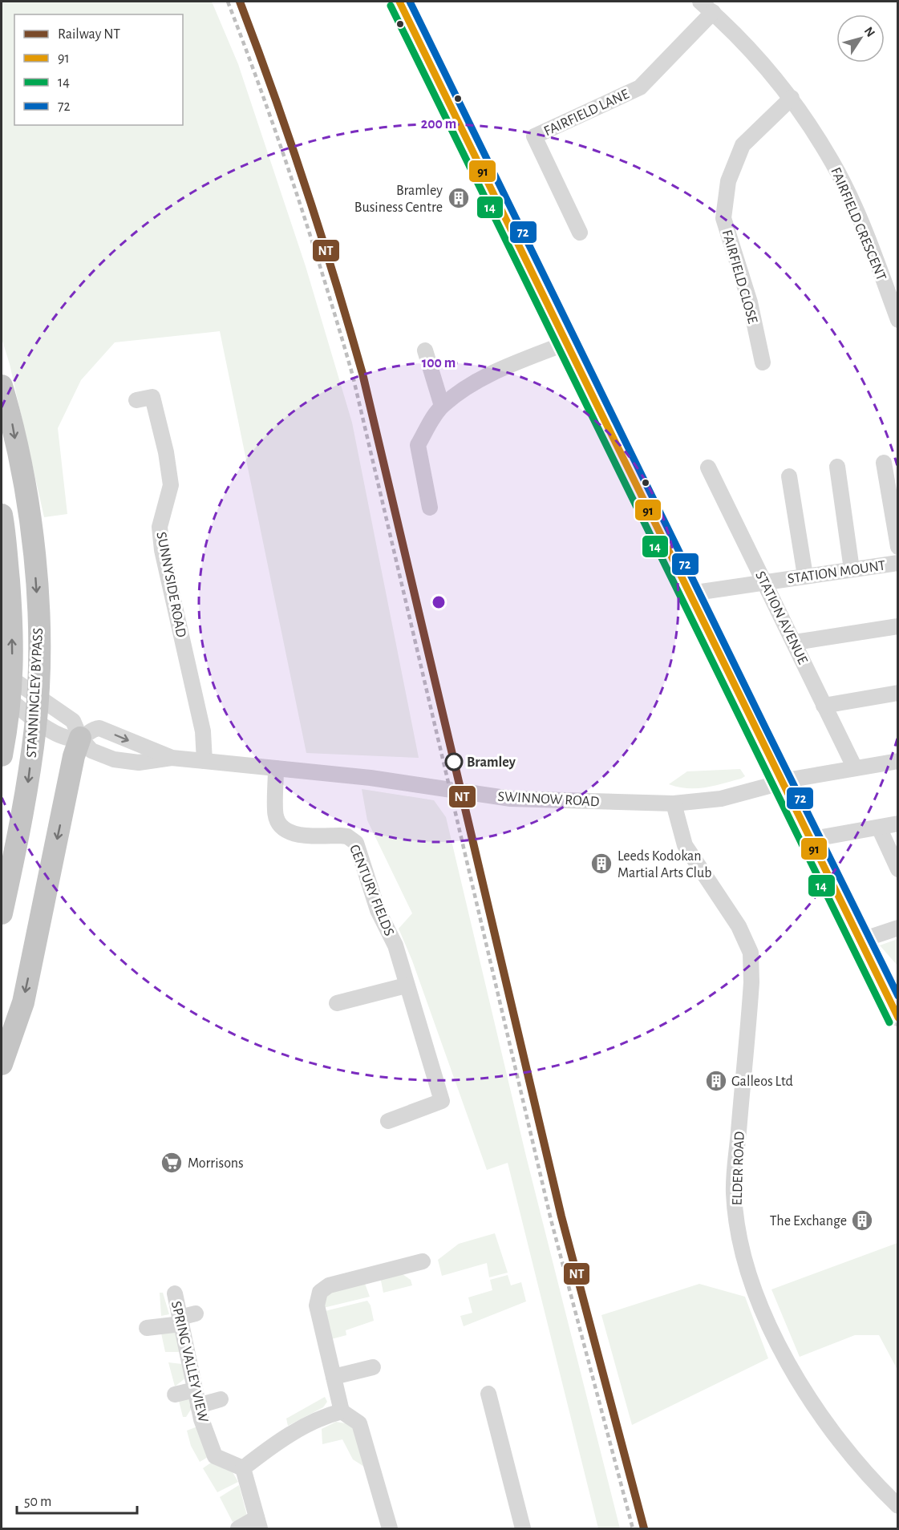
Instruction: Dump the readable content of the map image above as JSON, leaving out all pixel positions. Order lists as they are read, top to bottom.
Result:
{
  "streets": {
    "highway": ["STANNINGLEY BYPASS"],
    "street": [
      "FAIRFIELD LANE",
      "FAIRFIELD CRESCENT",
      "FAIRFIELD CLOSE",
      "STATION MOUNT",
      "SUNNYSIDE ROAD",
      "STATION AVENUE",
      "SWINNOW ROAD",
      "CENTURY FIELDS",
      "ELDER ROAD",
      "SPRING VALLEY VIEW"
    ]
  },
  "crossings": [
    ["FAIRFIELD LANE", "FAIRFIELD CRESCENT"],
    ["FAIRFIELD CRESCENT", "FAIRFIELD CLOSE"],
    ["STATION MOUNT", "STATION AVENUE"],
    ["SUNNYSIDE ROAD", "SWINNOW ROAD"],
    ["STATION AVENUE", "SWINNOW ROAD"],
    ["SWINNOW ROAD", "CENTURY FIELDS"],
    ["SWINNOW ROAD", "ELDER ROAD"]
  ],
  "places": {
    "building": [
      "Bramley Business Centre",
      "Leeds Kodokan Martial Arts Club",
      "Galleos Ltd",
      "The Exchange"
    ],
    "other": ["Bramley"],
    "supermarket": ["Morrisons"]
  },
  "lines": [
    "rail line NT",
    "transit line 91",
    "transit line 72",
    "transit line 14"
  ],
  "legend": [
    "Railway NT",
    "91",
    "14",
    "72"
  ],
  "scale_bar": "50 m",
  "north": "top right",
  "rings": ["200 m", "100 m"]
}
